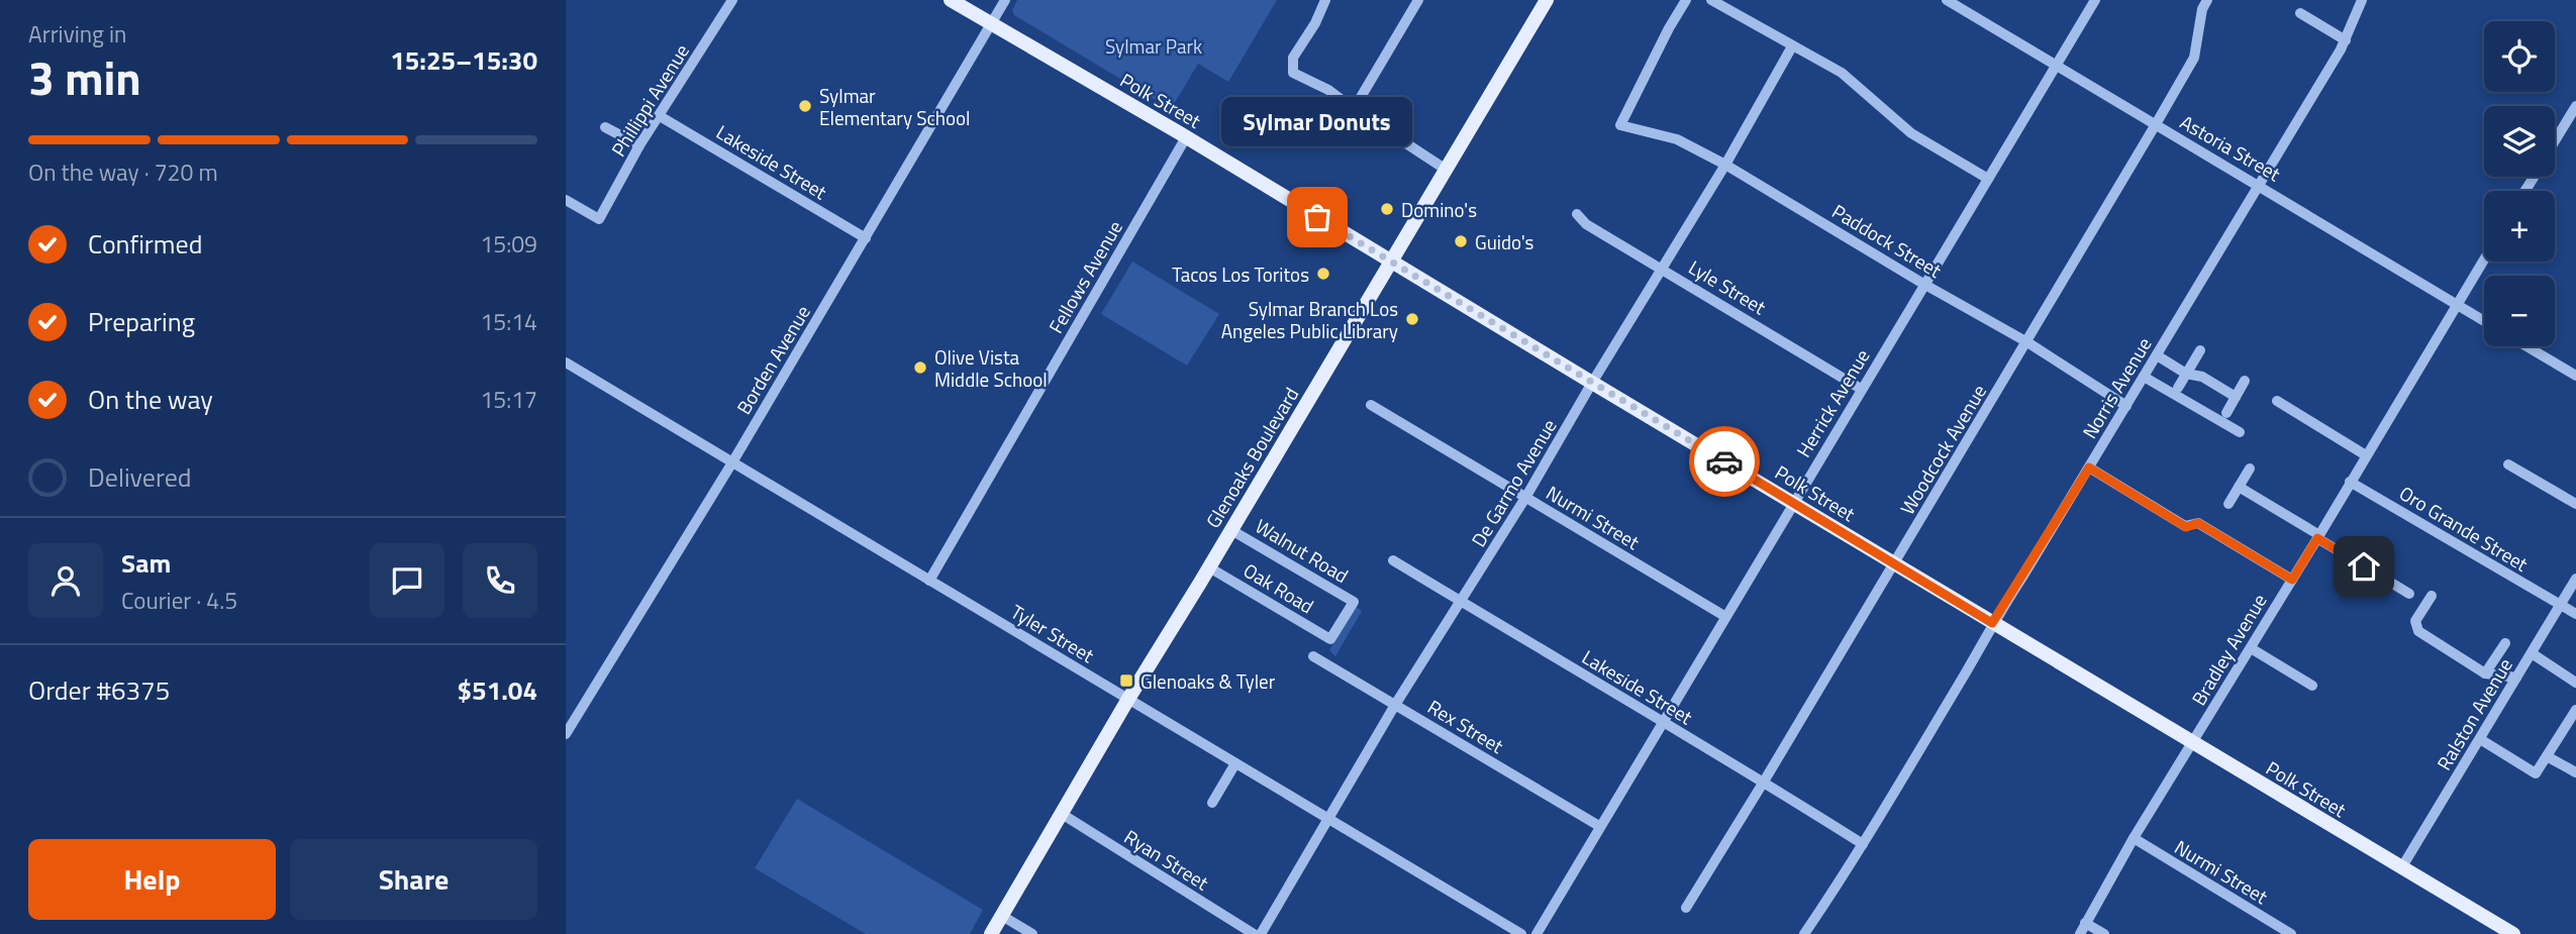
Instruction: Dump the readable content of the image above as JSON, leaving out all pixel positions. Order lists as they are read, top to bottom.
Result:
{
  "streets": {
    "main road": ["Polk Street", "Glenoaks Boulevard"],
    "street": [
      "Phillippi Avenue",
      "Astoria Street",
      "Lakeside Street",
      "Paddock Street",
      "Fellows Avenue",
      "Lyle Street",
      "Borden Avenue",
      "Norris Avenue",
      "Herrick Avenue",
      "Woodcock Avenue",
      "De Garmo Avenue",
      "Nurmi Street",
      "Oro Grande Street",
      "Walnut Road",
      "Oak Road",
      "Tyler Street",
      "Bradley Avenue",
      "Ralston Avenue",
      "Rex Street",
      "Ryan Street"
    ]
  },
  "crossings": [
    ["Phillippi Avenue", "Lakeside Street"],
    ["Polk Street", "Fellows Avenue"],
    ["Polk Street", "Borden Avenue"],
    ["Polk Street", "Norris Avenue"],
    ["Polk Street", "Herrick Avenue"],
    ["Polk Street", "Woodcock Avenue"],
    ["Polk Street", "Glenoaks Boulevard"],
    ["Polk Street", "De Garmo Avenue"],
    ["Polk Street", "Bradley Avenue"],
    ["Polk Street", "Ralston Avenue"],
    ["Astoria Street", "Norris Avenue"],
    ["Astoria Street", "Herrick Avenue"],
    ["Astoria Street", "Woodcock Avenue"],
    ["Astoria Street", "Bradley Avenue"],
    ["Lakeside Street", "Borden Avenue"],
    ["Lakeside Street", "Norris Avenue"],
    ["Lakeside Street", "Herrick Avenue"],
    ["Lakeside Street", "Woodcock Avenue"],
    ["Lakeside Street", "De Garmo Avenue"],
    ["Paddock Street", "Norris Avenue"],
    ["Paddock Street", "Herrick Avenue"],
    ["Paddock Street", "Woodcock Avenue"],
    ["Paddock Street", "De Garmo Avenue"],
    ["Fellows Avenue", "Tyler Street"],
    ["Lyle Street", "Herrick Avenue"],
    ["Lyle Street", "De Garmo Avenue"],
    ["Borden Avenue", "Tyler Street"],
    ["Herrick Avenue", "Nurmi Street"],
    ["Herrick Avenue", "Rex Street"],
    ["Glenoaks Boulevard", "Walnut Road"],
    ["Glenoaks Boulevard", "Oak Road"],
    ["Glenoaks Boulevard", "Tyler Street"],
    ["Glenoaks Boulevard", "Ryan Street"],
    ["De Garmo Avenue", "Nurmi Street"],
    ["De Garmo Avenue", "Tyler Street"],
    ["De Garmo Avenue", "Rex Street"],
    ["Nurmi Street", "Bradley Avenue"],
    ["Oro Grande Street", "Bradley Avenue"],
    ["Oro Grande Street", "Ralston Avenue"],
    ["Walnut Road", "Oak Road"]
  ],
  "parks": ["Sylmar Park"],
  "places": {
    "other": [
      "Sylmar Elementary School",
      "Domino's",
      "Sylmar Donuts",
      "Guido's",
      "Tacos Los Toritos",
      "Sylmar Branch Los Angeles Public Library",
      "Olive Vista Middle School"
    ],
    "transit": ["Glenoaks & Tyler"]
  },
  "page": {
    "heading": ["3 min", "Arriving in", "15:25–15:30"],
    "panel": [
      "Sam",
      "Courier · 4.5",
      "Order #6375",
      "$51.04"
    ],
    "map_buttons": ["+", "−"],
    "bubble": "Sylmar Donuts",
    "bar": "On the way · 720 m",
    "list": [
      ["Confirmed", "15:09"],
      ["Preparing", "15:14"],
      ["On the way", "15:17"],
      "Delivered"
    ],
    "buttons": ["Help", "Share"]
  }
}
